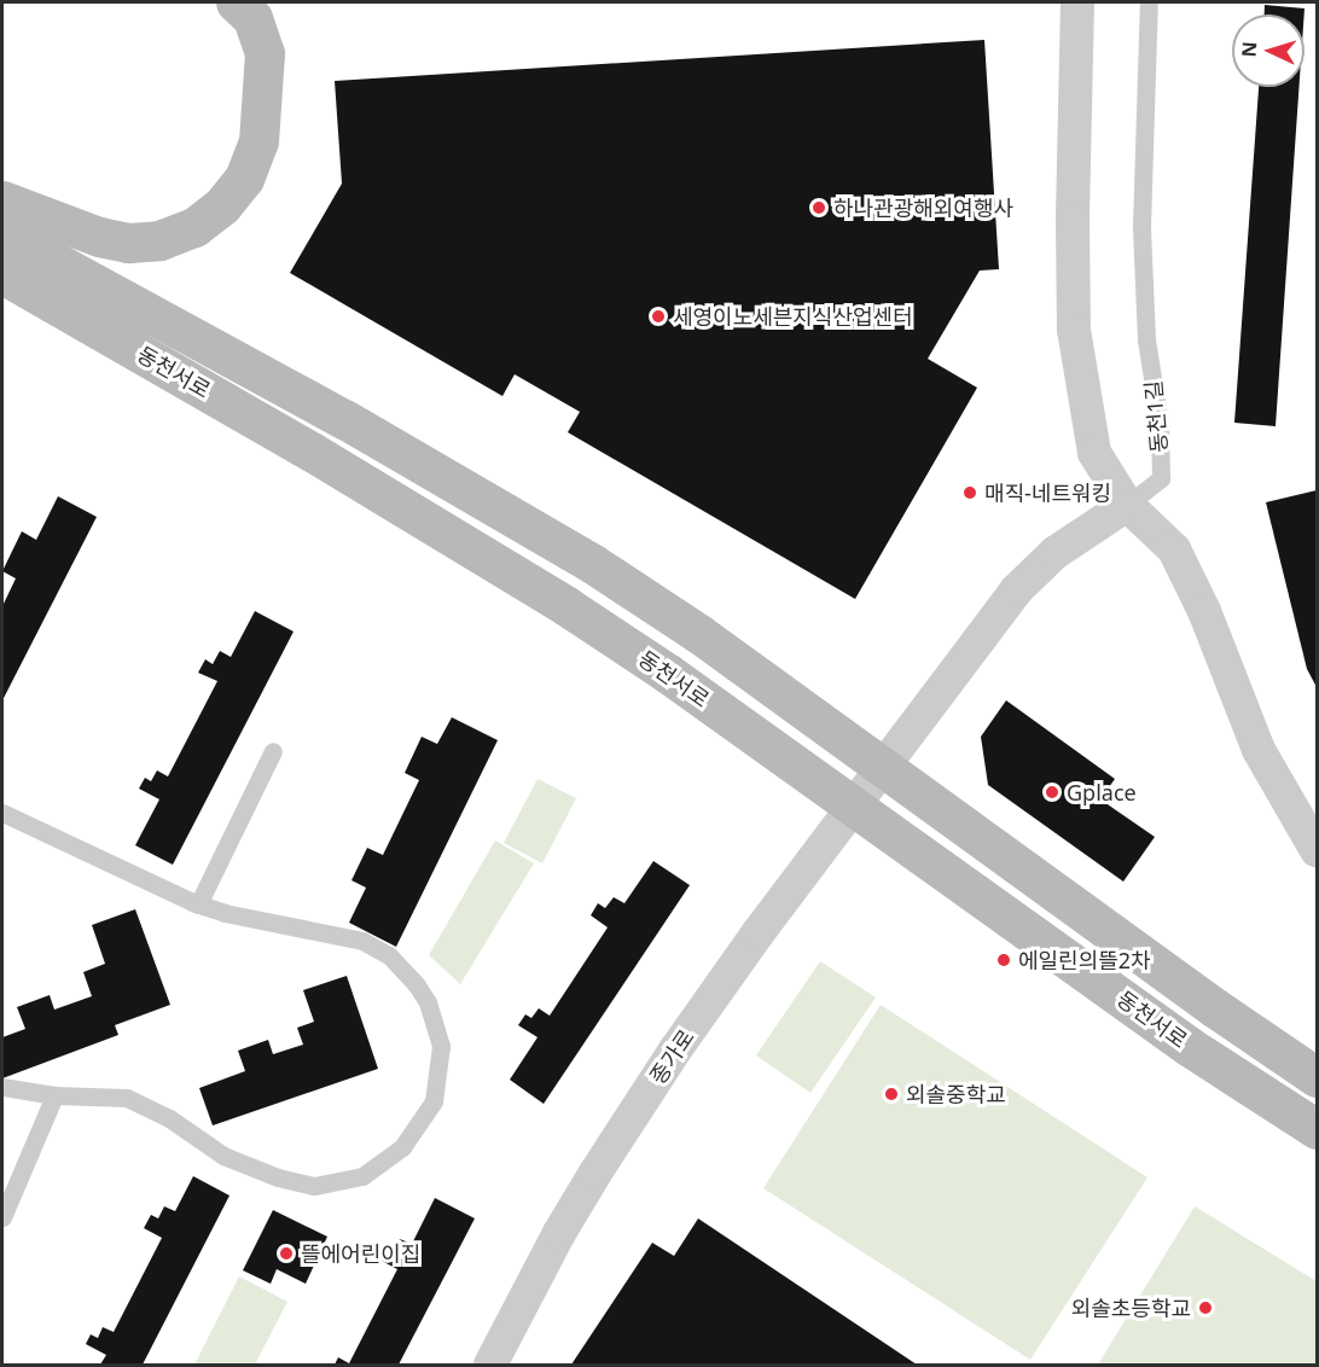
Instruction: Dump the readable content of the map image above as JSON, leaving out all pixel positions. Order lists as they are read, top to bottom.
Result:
{
  "streets": {
    "main road": ["동천서로"],
    "street": ["종가로"],
    "lane": ["동천1길"]
  },
  "crossings": [
    ["동천서로", "종가로"],
    ["동천1길", "종가로"]
  ],
  "places": [
    "하나관광해외여행사",
    "세영이노세븐지식산업센터",
    "매직-네트워킹",
    "Gplace",
    "에일린의뜰2차",
    "외솔중학교",
    "뜰에어린이집",
    "외솔초등학교"
  ],
  "north": "left"
}
